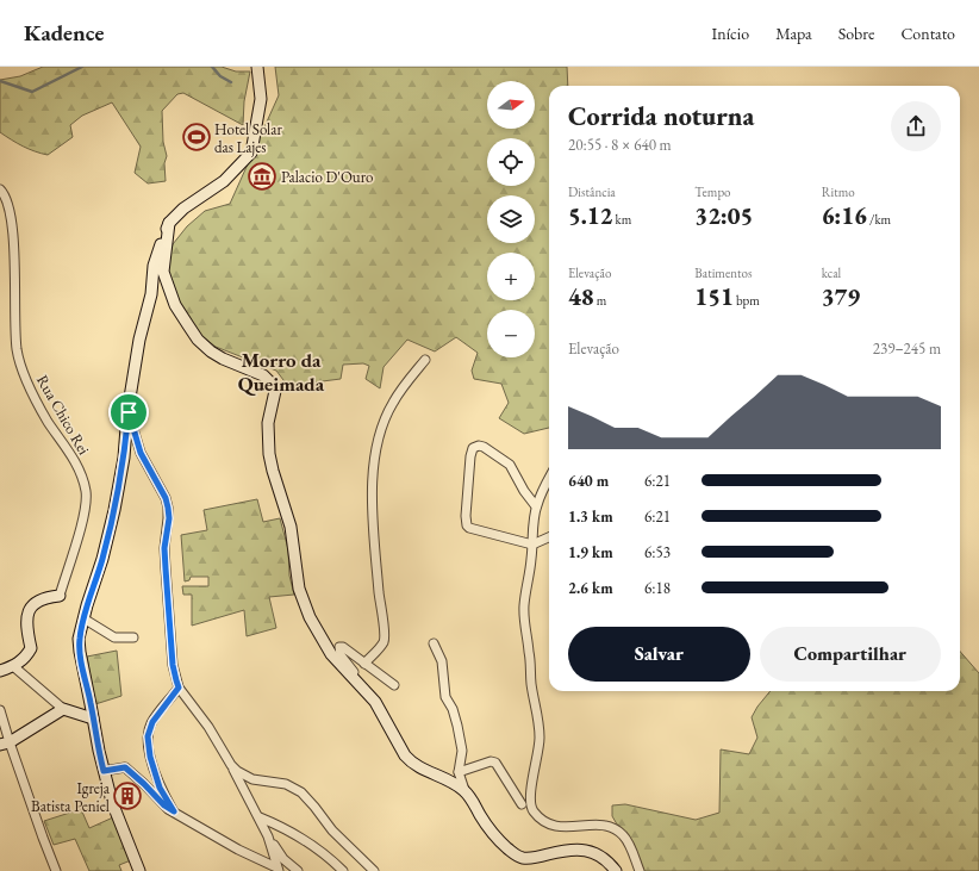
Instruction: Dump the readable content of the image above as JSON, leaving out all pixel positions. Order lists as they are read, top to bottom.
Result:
{
  "streets": {
    "street": ["Rua Chico Rei"]
  },
  "districts": ["Morro da Queimada"],
  "places": {
    "sports": ["Hotel Solar das Lajes"],
    "museum": ["Palacio D'Ouro"],
    "building": ["Igreja Batista Peniel"]
  },
  "north": "right",
  "page": {
    "header": "Kadence",
    "nav": [
      "Início",
      "Mapa",
      "Sobre",
      "Contato"
    ],
    "map_buttons": ["+", "−"],
    "heading": ["Corrida noturna", "20:55 · 8 × 640 m"],
    "stats": [
      ["Distância", "5.12 km"],
      ["Tempo", "32:05"],
      ["Ritmo", "6:16 /km"],
      ["Elevação", "48 m"],
      ["Batimentos", "151 bpm"],
      ["kcal", "379"]
    ],
    "chart": ["Elevação", "239–245 m"],
    "list": [
      {
        "name": "640 m",
        "note": "6:21"
      },
      {
        "name": "1.3 km",
        "note": "6:21"
      },
      {
        "name": "1.9 km",
        "note": "6:53"
      },
      {
        "name": "2.6 km",
        "note": "6:18"
      }
    ],
    "buttons": ["Salvar", "Compartilhar"]
  }
}
